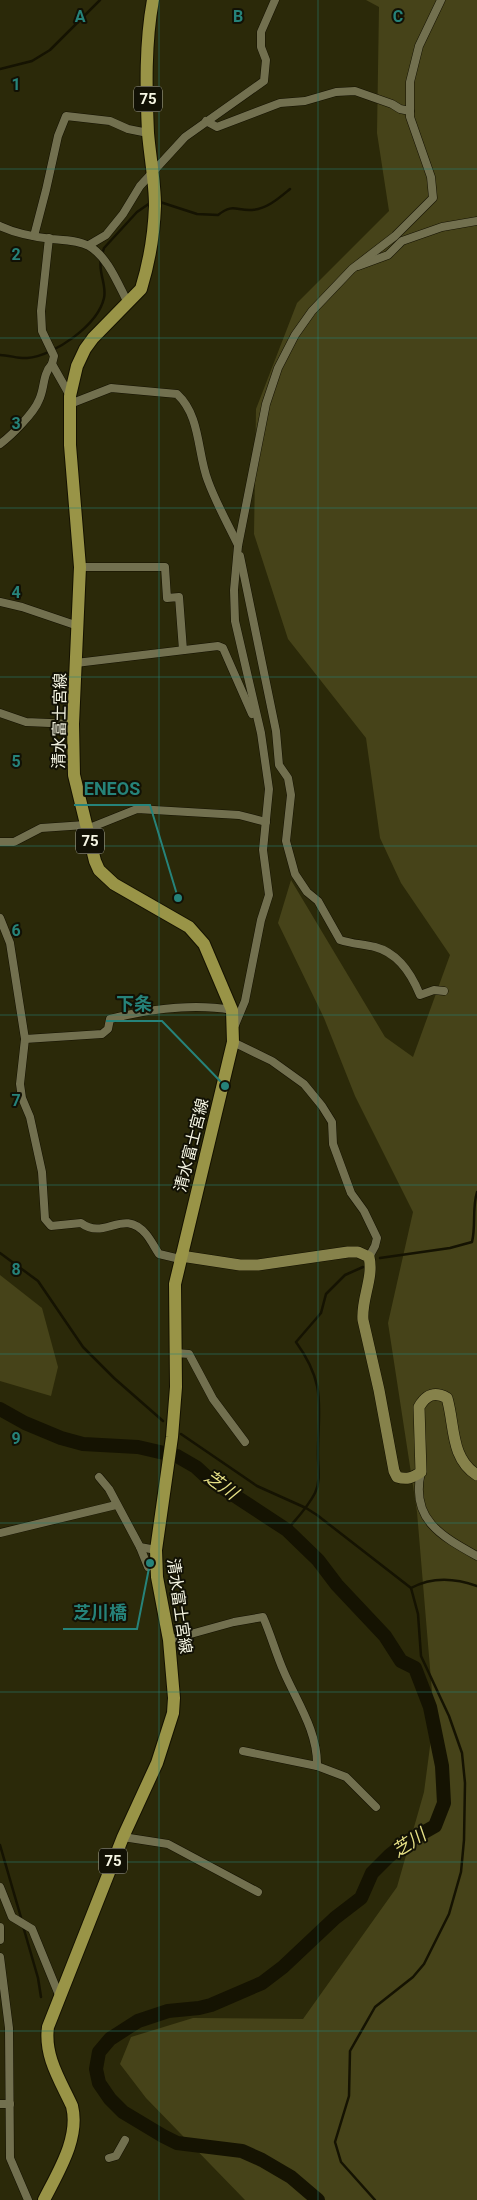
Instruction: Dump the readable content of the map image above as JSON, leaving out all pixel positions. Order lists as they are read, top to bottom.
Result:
{
  "streets": {
    "main road": ["75", "清水富士宮線"]
  },
  "water": ["芝川"],
  "places": ["ENEOS", "下条", "芝川橋"],
  "grid": {
    "columns": ["A", "B", "C"],
    "rows": [
      "1",
      "2",
      "3",
      "4",
      "5",
      "6",
      "7",
      "8",
      "9"
    ]
  }
}
